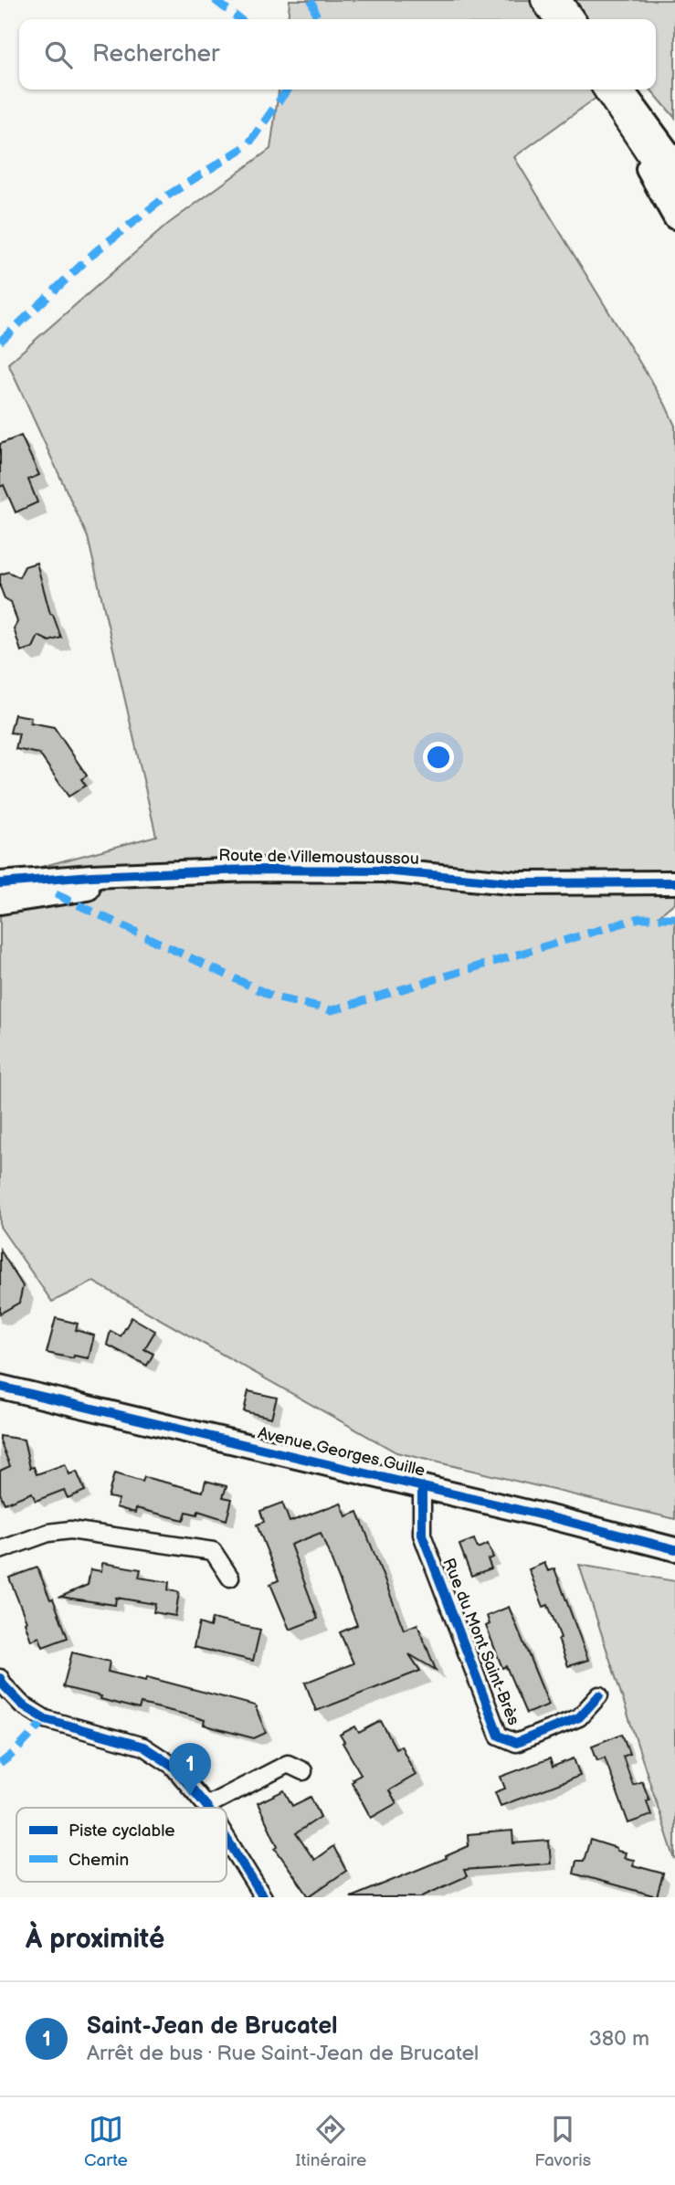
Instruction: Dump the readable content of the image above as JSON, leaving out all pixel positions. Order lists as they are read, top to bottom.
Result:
{
  "streets": {
    "street": ["Route de Villemoustaussou", "Avenue Georges Guille", "Rue du Mont Saint-Brès"]
  },
  "crossings": [
    ["Avenue Georges Guille", "Rue du Mont Saint-Brès"]
  ],
  "legend": ["Piste cyclable", "Chemin"],
  "page": {
    "search": "Rechercher",
    "pins": "1",
    "heading": "À proximité",
    "list": [
      {
        "mark": "1",
        "name": "Saint-Jean de Brucatel",
        "note": "Arrêt de bus · Rue Saint-Jean de Brucatel",
        "value": "380 m"
      }
    ],
    "nav": ["Carte", "Itinéraire", "Favoris"]
  }
}
